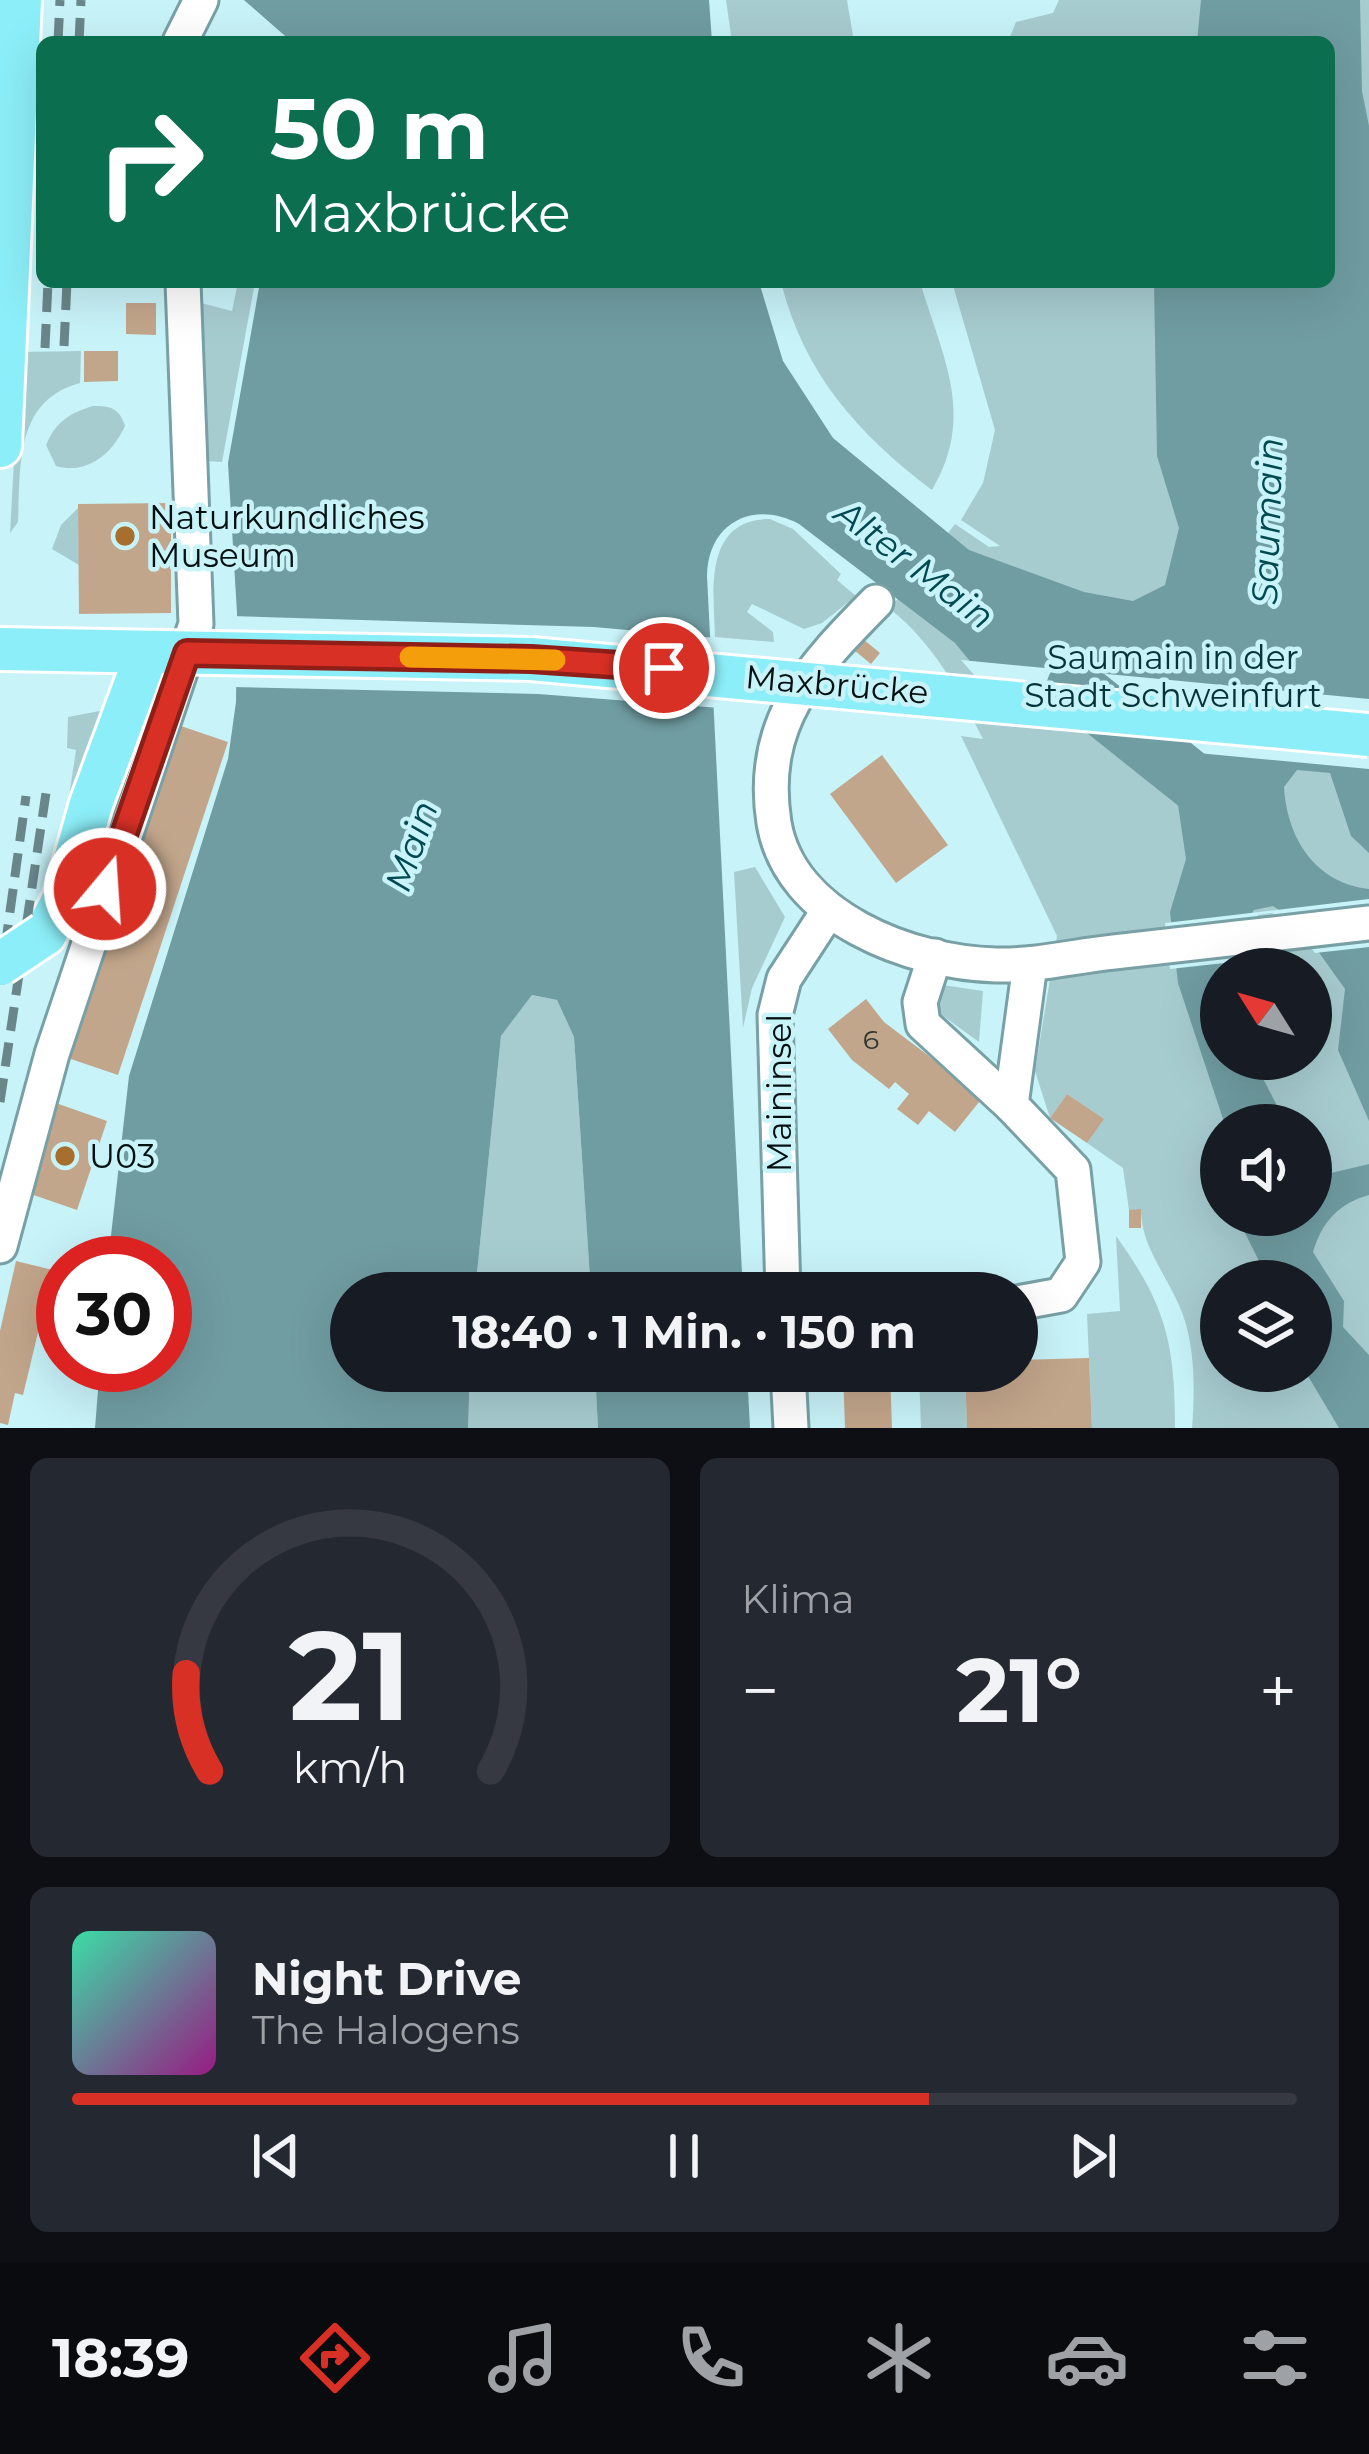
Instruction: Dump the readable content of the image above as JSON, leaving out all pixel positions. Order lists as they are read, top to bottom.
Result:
{
  "streets": {
    "main road": ["Maxbrücke"],
    "street": ["Maininsel"]
  },
  "water": ["Saumain", "Alter Main", "Main"],
  "parks": ["Saumain in der Stadt Schweinfurt"],
  "places": ["Naturkundliches Museum", "U03"],
  "house_numbers": ["6"],
  "north": "top left",
  "page": {
    "turn": ["50 m", "Maxbrücke"],
    "limit": "30",
    "trip": "18:40 · 1 Min. · 150 m",
    "tile": "Klima",
    "heat": ["−", "21°", "+"],
    "song": ["Night Drive", "The Halogens"],
    "tabs": "18:39",
    "gauge": ["21", "km/h"]
  }
}
